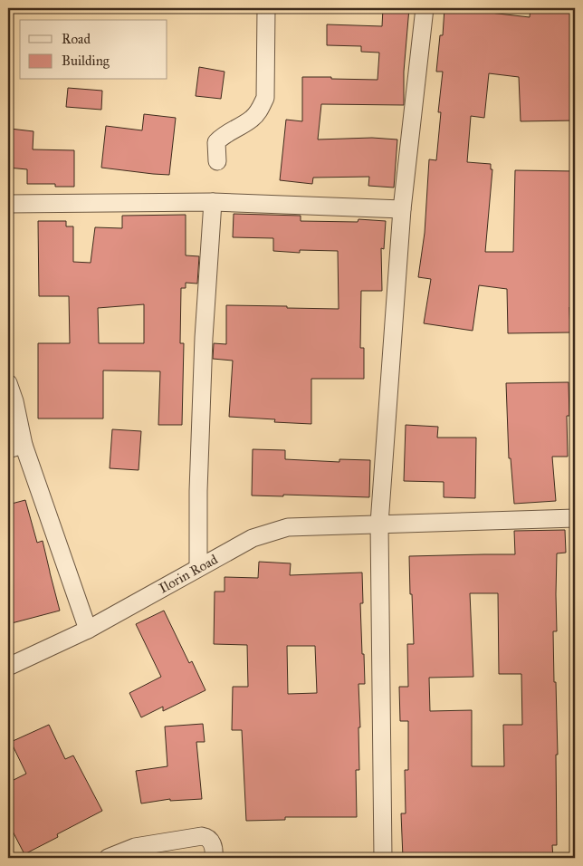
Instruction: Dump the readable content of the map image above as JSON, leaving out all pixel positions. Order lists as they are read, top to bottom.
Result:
{
  "streets": {
    "street": ["Ilorin Road"]
  },
  "legend": ["Road", "Building"]
}
